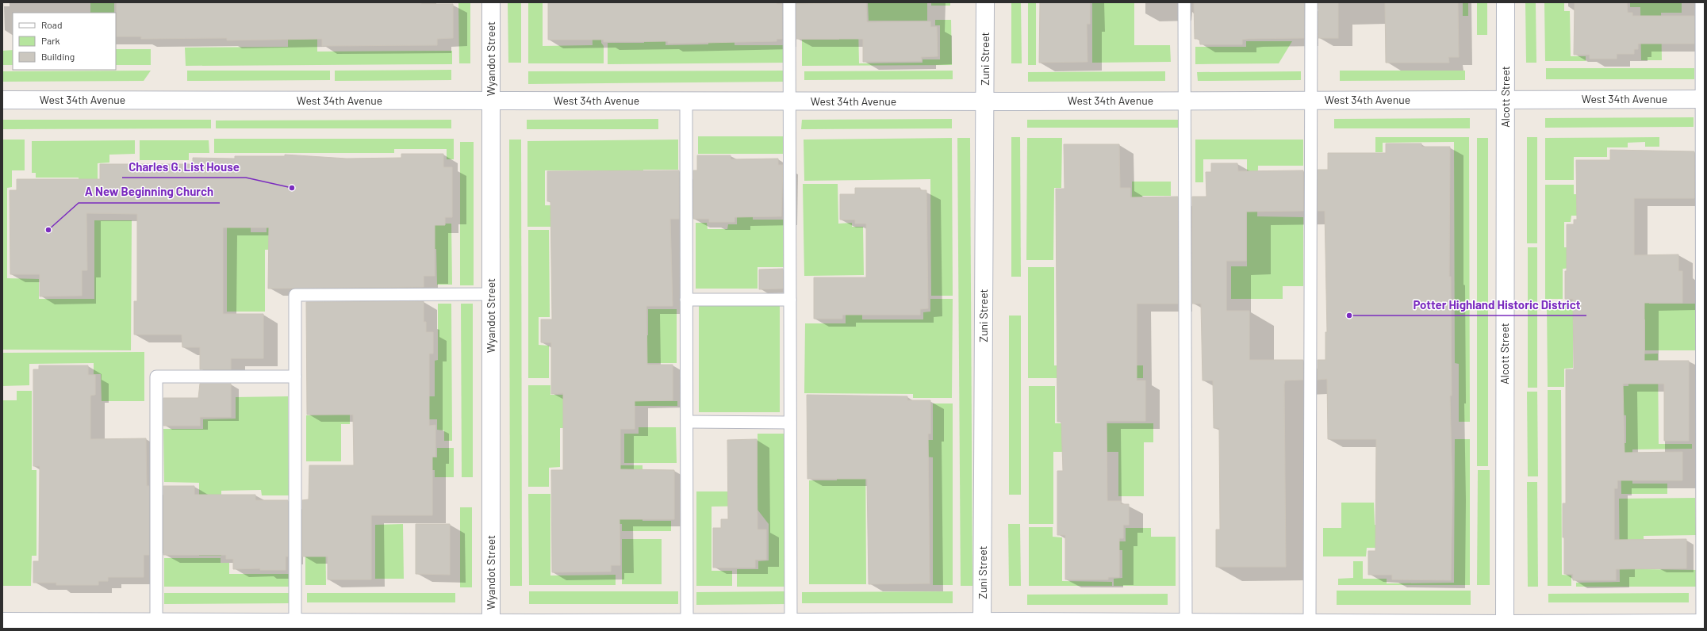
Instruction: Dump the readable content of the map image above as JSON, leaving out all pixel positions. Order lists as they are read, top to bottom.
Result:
{
  "streets": {
    "street": [
      "Wyandot Street",
      "Zuni Street",
      "Alcott Street",
      "West 34th Avenue"
    ]
  },
  "crossings": [
    ["Wyandot Street", "West 34th Avenue"],
    ["Zuni Street", "West 34th Avenue"],
    ["Alcott Street", "West 34th Avenue"]
  ],
  "places": ["Charles G. List House", "A New Beginning Church", "Potter Highland Historic District"],
  "legend": ["Road", "Park", "Building"]
}
